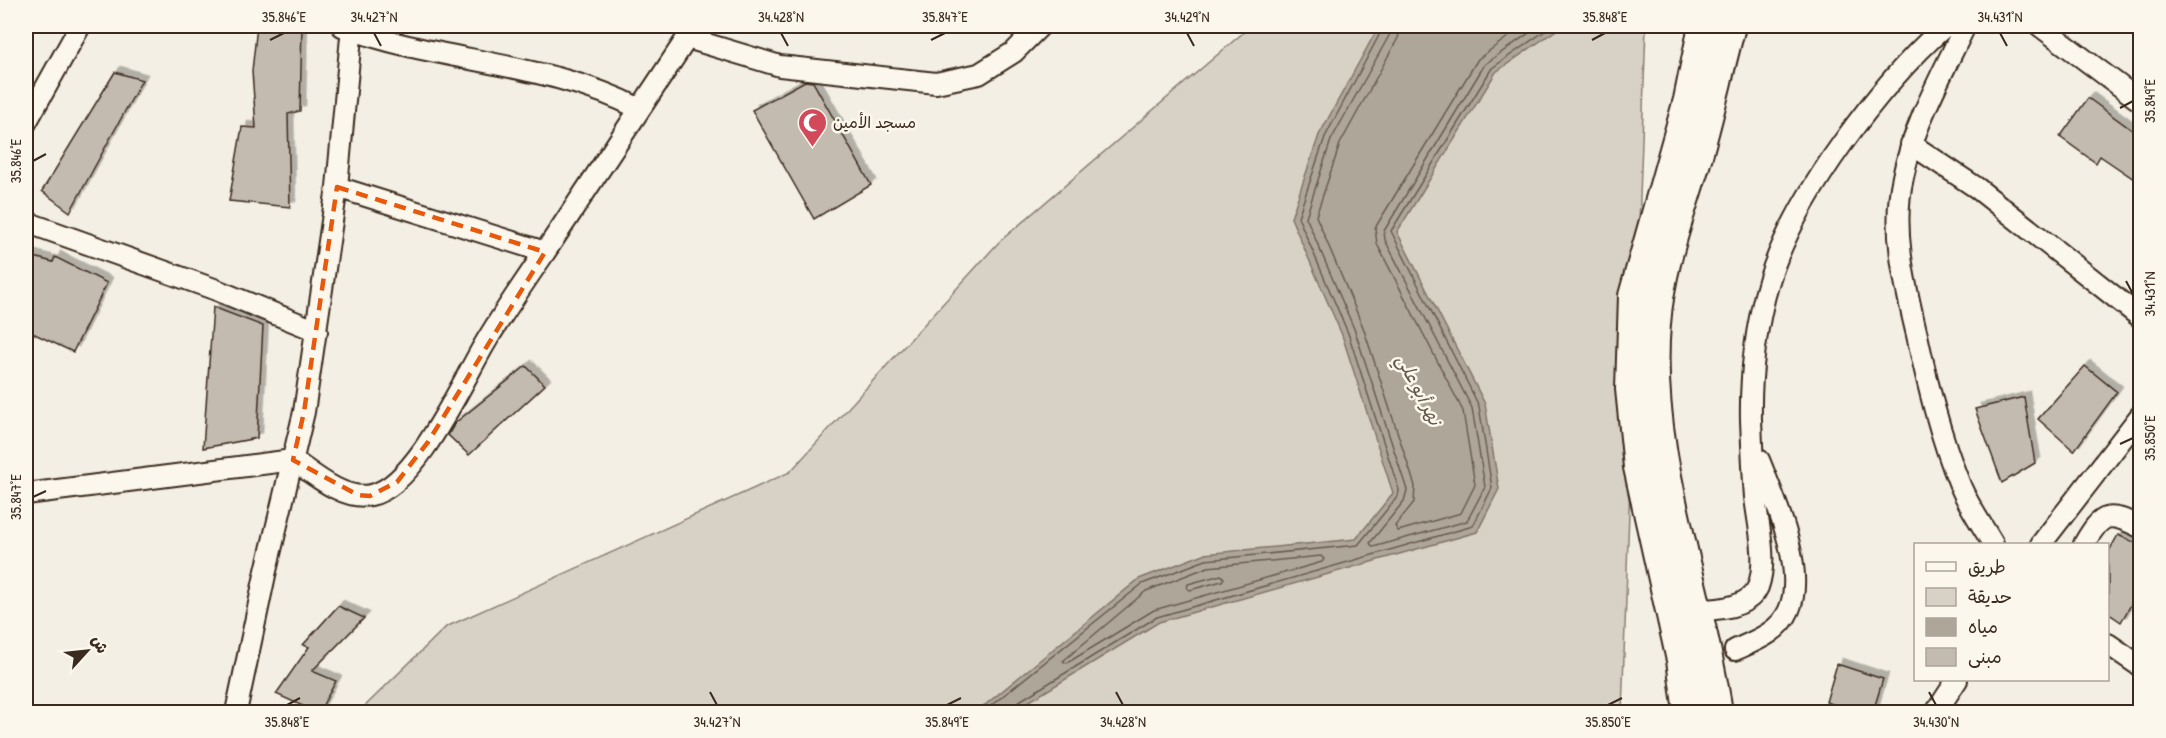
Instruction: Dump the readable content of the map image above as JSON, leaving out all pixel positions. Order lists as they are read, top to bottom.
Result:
{
  "water": ["نهر أبو علي"],
  "places": {
    "mosque": ["مسجد الأمين"]
  },
  "legend": [
    "طريق",
    "حديقة",
    "مياه",
    "مبنى"
  ],
  "north": "top right",
  "coordinates": [
    "35.846°E",
    "34.427°N",
    "34.428°N",
    "35.847°E",
    "34.429°N",
    "35.848°E",
    "34.431°N",
    "35.849°E",
    "35.850°E",
    "34.430°N"
  ]
}
